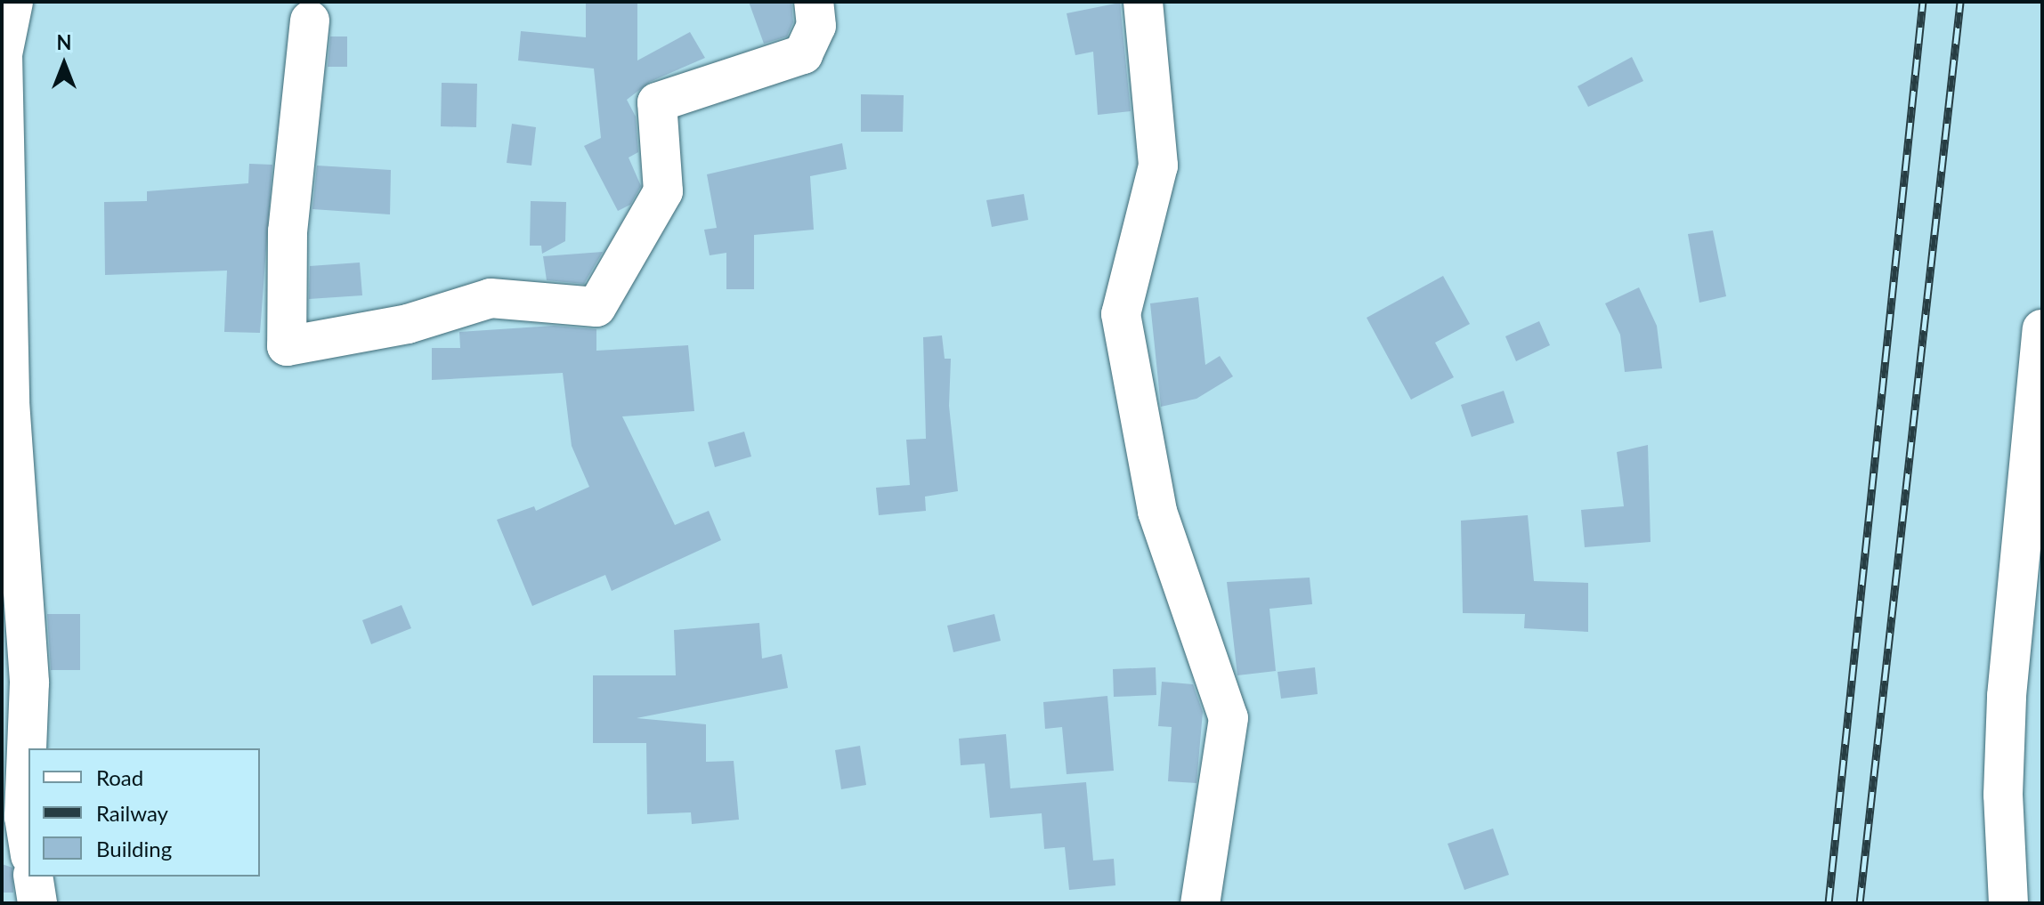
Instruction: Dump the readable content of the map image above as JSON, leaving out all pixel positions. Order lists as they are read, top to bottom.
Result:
{
  "legend": ["Road", "Railway", "Building"],
  "north": "top"
}
